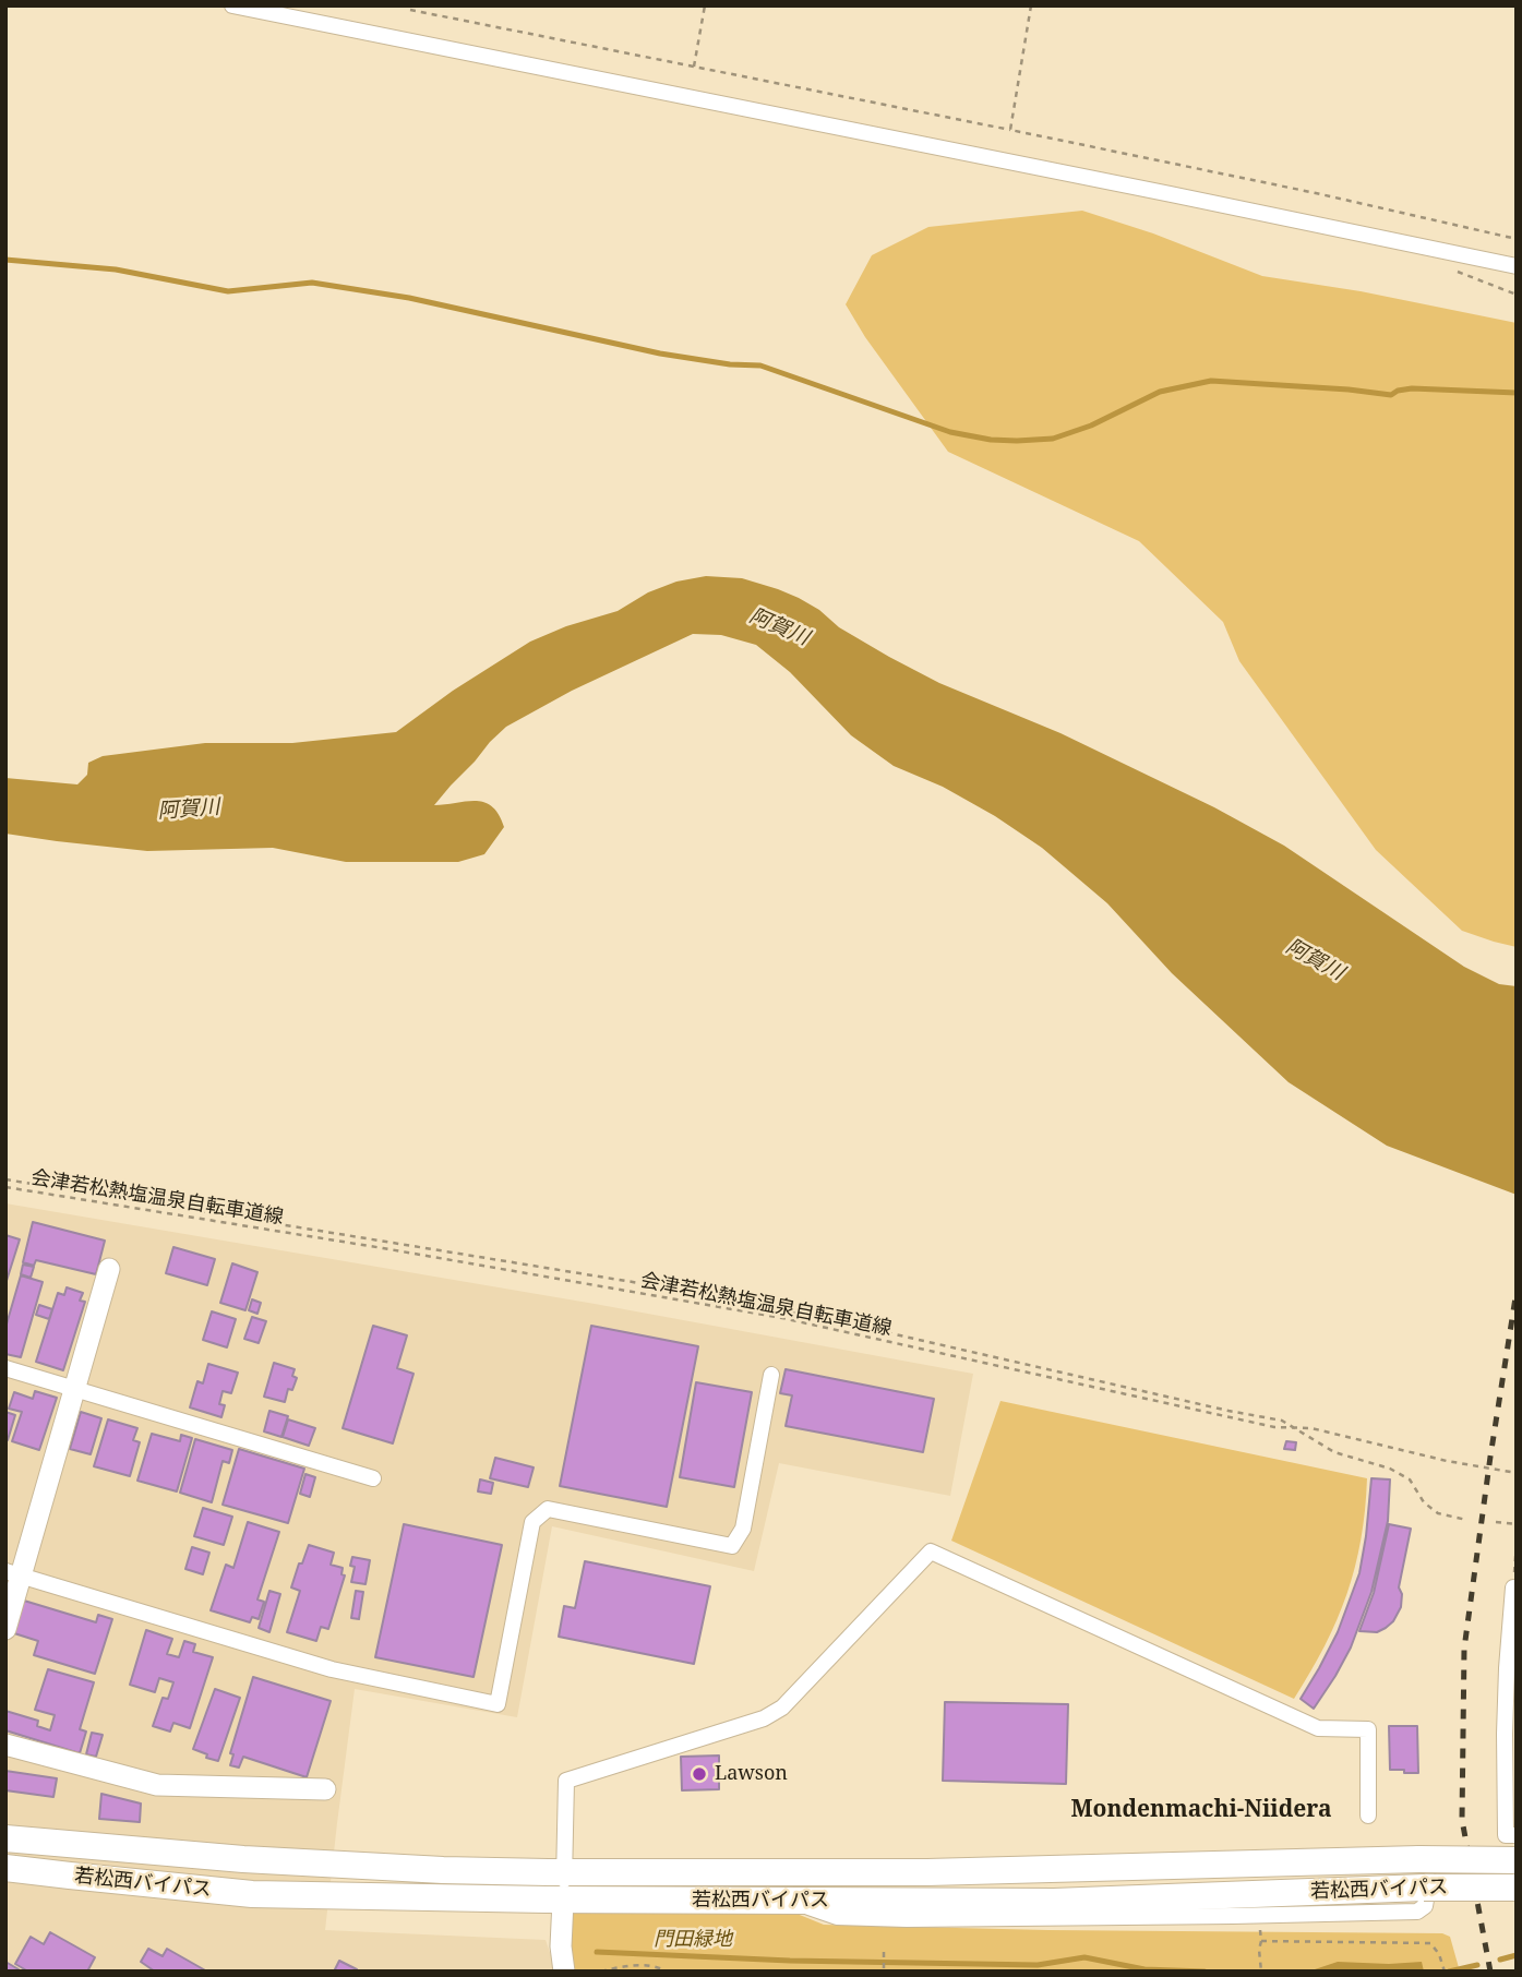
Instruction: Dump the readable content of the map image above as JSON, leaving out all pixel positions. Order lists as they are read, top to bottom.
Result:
{
  "streets": {
    "highway": ["若松西バイパス"],
    "path": ["会津若松熱塩温泉自転車道線"]
  },
  "districts": ["Mondenmachi-Niidera"],
  "water": ["阿賀川"],
  "parks": ["門田緑地"],
  "places": ["Lawson"]
}
